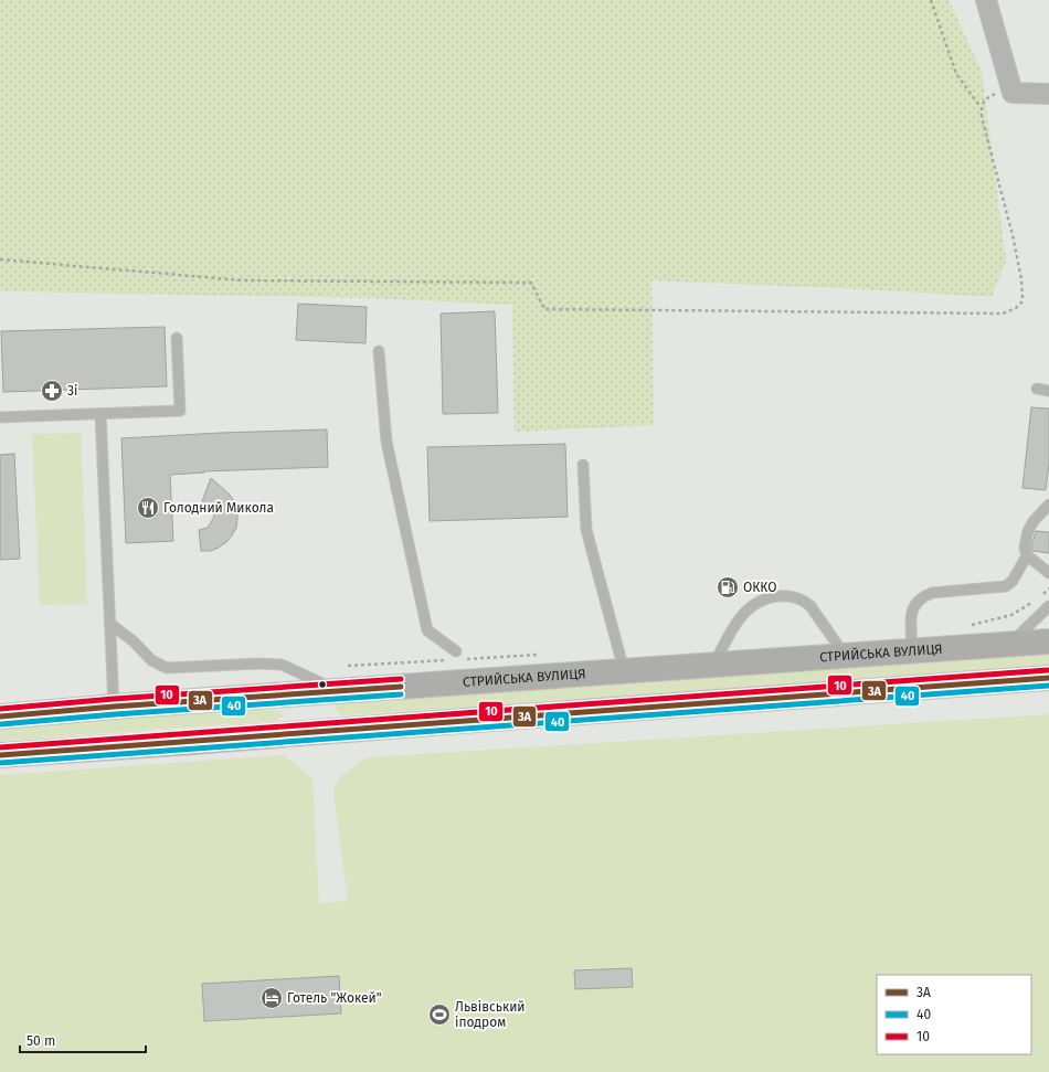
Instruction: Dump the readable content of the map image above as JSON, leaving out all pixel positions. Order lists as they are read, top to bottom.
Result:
{
  "streets": {
    "main road": ["СТРИЙСЬКА ВУЛИЦЯ"]
  },
  "places": {
    "pharmacy": ["3і"],
    "restaurant": ["Голодний Микола"],
    "fuel station": ["ОККО"],
    "hotel": ["Готель \"Жокей\""],
    "sports": ["Львівський іподром"]
  },
  "lines": ["transit line 10", "transit line 3А", "transit line 40"],
  "legend": ["3А", "40", "10"],
  "scale_bar": "50 m"
}
